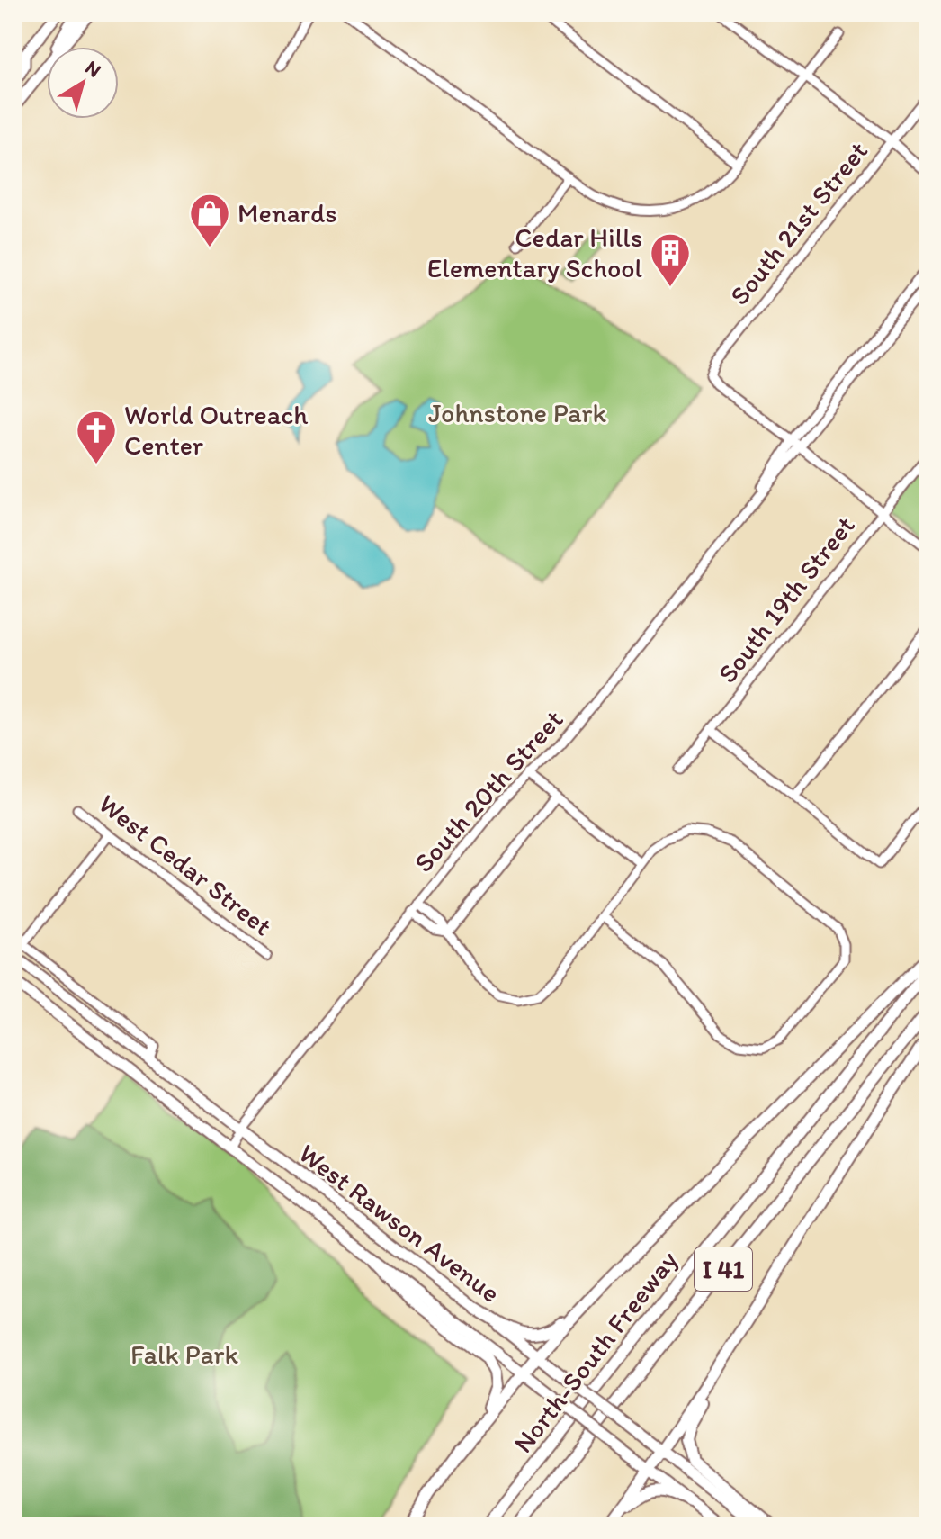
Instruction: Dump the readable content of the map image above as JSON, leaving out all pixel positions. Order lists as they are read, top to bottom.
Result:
{
  "streets": {
    "highway": ["I 41", "North-South Freeway"],
    "main road": ["West Rawson Avenue"],
    "street": [
      "South 21st Street",
      "South 19th Street",
      "South 20th Street",
      "West Cedar Street"
    ]
  },
  "crossings": [
    ["South 21st Street", "South 20th Street"],
    ["South 20th Street", "West Rawson Avenue"]
  ],
  "parks": ["Johnstone Park", "Falk Park"],
  "places": {
    "shop": ["Menards"],
    "building": ["Cedar Hills Elementary School"],
    "church": ["World Outreach Center"]
  },
  "north": "top right"
}
